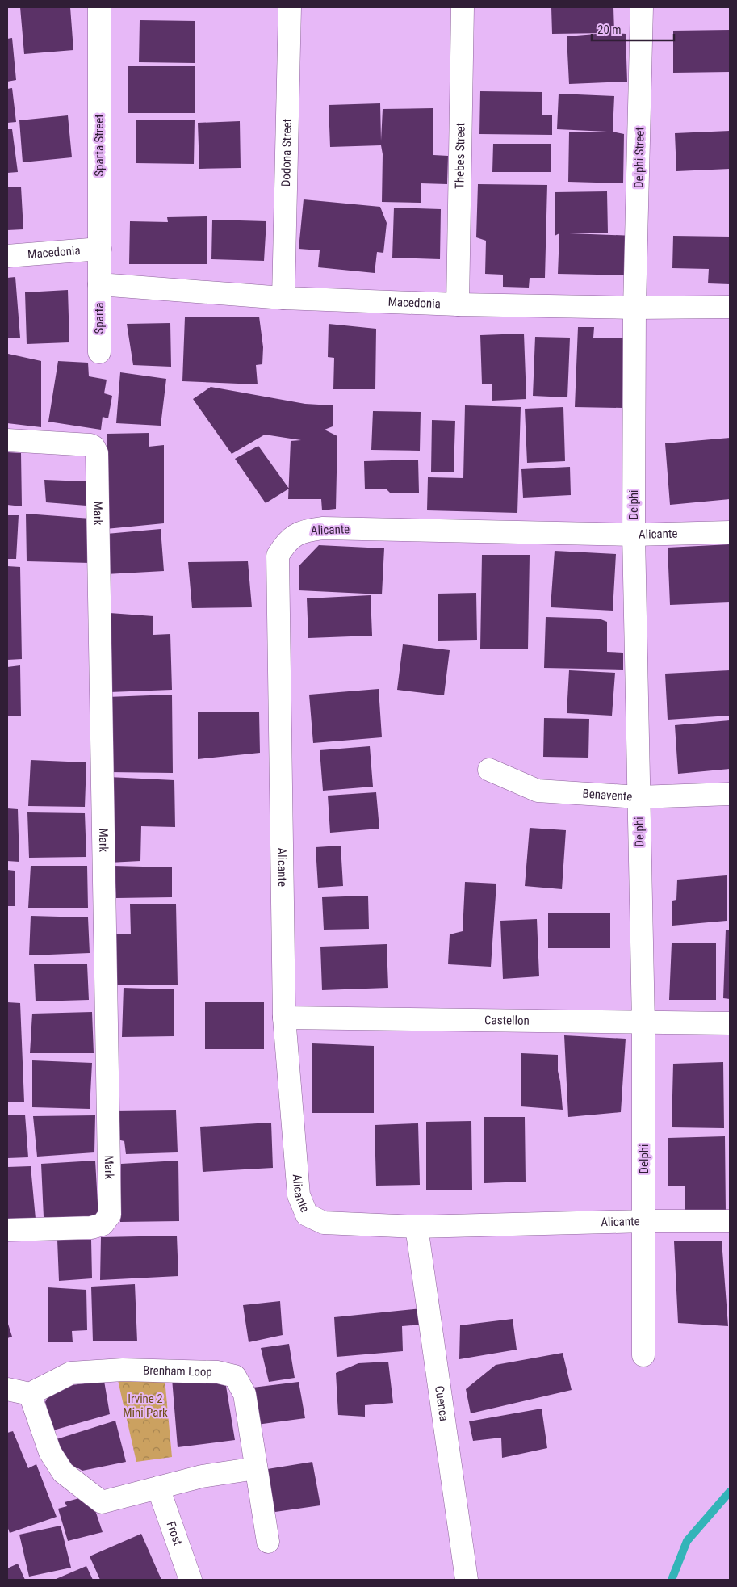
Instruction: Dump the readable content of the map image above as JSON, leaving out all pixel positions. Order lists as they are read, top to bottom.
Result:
{
  "streets": {
    "street": [
      "Sparta Street",
      "Dodona Street",
      "Thebes Street",
      "Delphi Street",
      "Macedonia",
      "Sparta",
      "Delphi",
      "Mark",
      "Alicante",
      "Benavente",
      "Castellon",
      "Brenham Loop",
      "Cuenca",
      "Frost"
    ]
  },
  "crossings": [
    ["Sparta Street", "Macedonia"],
    ["Sparta Street", "Sparta"],
    ["Dodona Street", "Macedonia"],
    ["Thebes Street", "Macedonia"],
    ["Delphi Street", "Macedonia"],
    ["Delphi Street", "Delphi"],
    ["Macedonia", "Sparta"],
    ["Macedonia", "Delphi"],
    ["Delphi", "Alicante"],
    ["Delphi", "Benavente"],
    ["Delphi", "Castellon"],
    ["Alicante", "Castellon"],
    ["Alicante", "Cuenca"]
  ],
  "parks": ["Irvine 2 Mini Park"],
  "scale_bar": "20 m"
}
